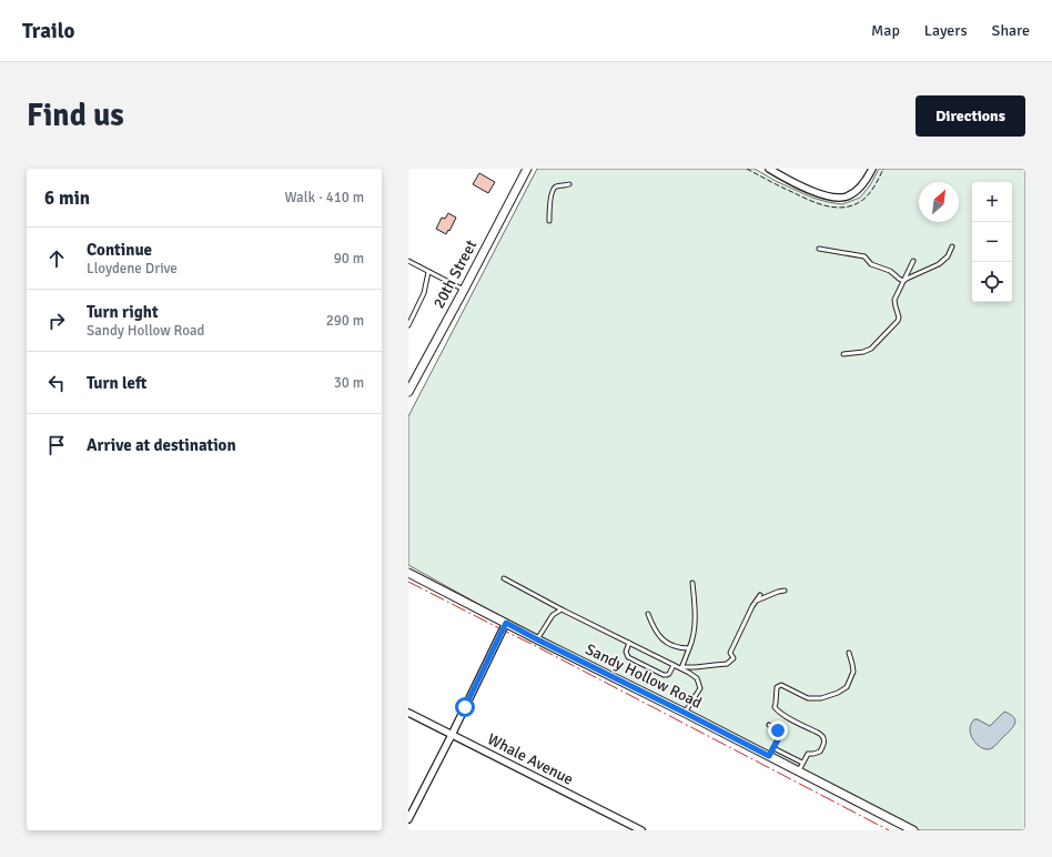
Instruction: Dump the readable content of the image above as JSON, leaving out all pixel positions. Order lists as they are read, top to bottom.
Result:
{
  "streets": {
    "street": ["20th Street", "Sandy Hollow Road", "Whale Avenue"]
  },
  "north": "top right",
  "page": {
    "header": "Trailo",
    "nav": ["Map", "Layers", "Share"],
    "buttons": "Directions",
    "title": "Find us",
    "heading": ["6 min", "Walk · 410 m"],
    "map_buttons": ["+", "−"],
    "list": [
      ["Continue", "Lloydene Drive", "90 m"],
      ["Turn right", "Sandy Hollow Road", "290 m"],
      ["Turn left", "30 m"],
      "Arrive at destination"
    ]
  }
}
